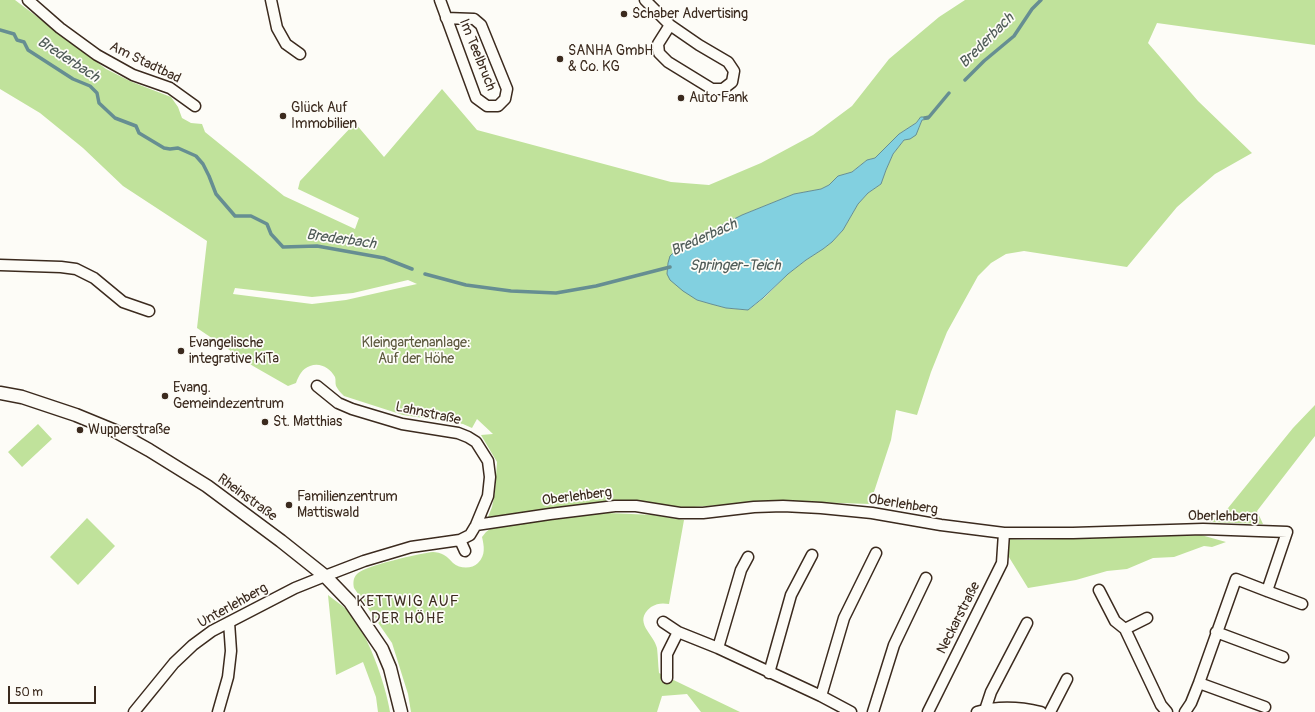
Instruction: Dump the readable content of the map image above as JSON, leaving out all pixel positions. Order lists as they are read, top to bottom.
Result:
{
  "streets": {
    "street": [
      "Im Teelbruch",
      "Am Stadtbad",
      "Lahnstraße",
      "Oberlehberg",
      "Rheinstraße",
      "Unterlehberg",
      "Neckarstraße"
    ]
  },
  "crossings": [
    ["Lahnstraße", "Oberlehberg"],
    ["Oberlehberg", "Neckarstraße"],
    ["Rheinstraße", "Unterlehberg"]
  ],
  "districts": ["KETTWIG AUF DER HÖHE"],
  "water": ["Brederbach", "Springer-Teich"],
  "parks": ["Kleingartenanlage: Auf der Höhe"],
  "places": [
    "Schaber Advertising",
    "SANHA GmbH & Co. KG",
    "Auto Fank",
    "Glück Auf Immobilien",
    "Evangelische integrative KiTa",
    "Evang. Gemeindezentrum",
    "St. Matthias",
    "Wupperstraße",
    "Familienzentrum Mattiswald"
  ],
  "scale_bar": "50 m"
}
